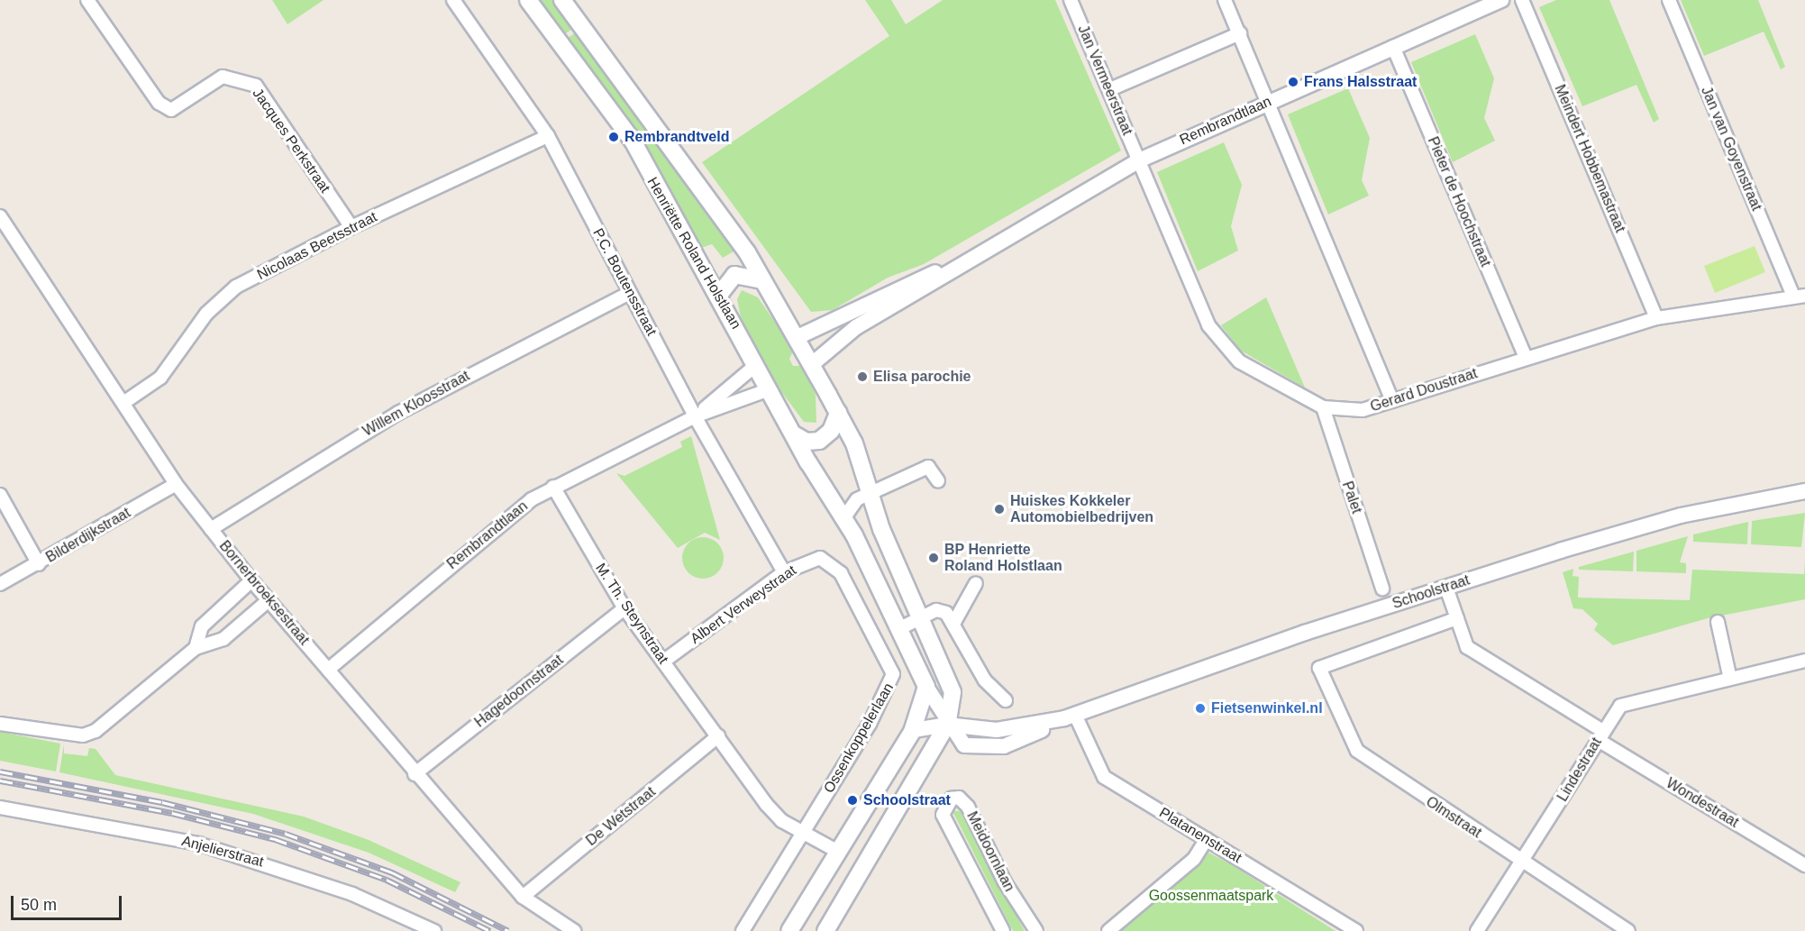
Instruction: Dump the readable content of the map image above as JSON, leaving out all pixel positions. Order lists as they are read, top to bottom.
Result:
{
  "streets": {
    "main road": ["Henriëtte Roland Holstlaan"],
    "street": [
      "Jan Vermeerstraat",
      "Rembrandtlaan",
      "Jacques Perkstraat",
      "Jan van Goyenstraat",
      "Meindert Hobbemastraat",
      "Pieter de Hoochstraat",
      "Nicolaas Beetsstraat",
      "P.C. Boutensstraat",
      "Gerard Doustraat",
      "Willem Kloosstraat",
      "Palet",
      "Bilderdijkstraat",
      "Schoolstraat",
      "Bornerbroeksestraat",
      "Albert Verweystraat",
      "M. Th. Steynstraat",
      "Hagedoornstraat",
      "Ossenkoppelerlaan",
      "Lindestraat",
      "Wondestraat",
      "De Wetstraat",
      "Olmstraat",
      "Platanenstraat",
      "Anjelierstraat",
      "Meidoornlaan"
    ]
  },
  "crossings": [
    ["Jan Vermeerstraat", "Rembrandtlaan"],
    ["Jan Vermeerstraat", "Gerard Doustraat"],
    ["Rembrandtlaan", "Pieter de Hoochstraat"],
    ["Rembrandtlaan", "Henriëtte Roland Holstlaan"],
    ["Rembrandtlaan", "P.C. Boutensstraat"],
    ["Rembrandtlaan", "Gerard Doustraat"],
    ["Rembrandtlaan", "Bornerbroeksestraat"],
    ["Rembrandtlaan", "M. Th. Steynstraat"],
    ["Jacques Perkstraat", "Nicolaas Beetsstraat"],
    ["Jan van Goyenstraat", "Gerard Doustraat"],
    ["Meindert Hobbemastraat", "Gerard Doustraat"],
    ["Pieter de Hoochstraat", "Gerard Doustraat"],
    ["Nicolaas Beetsstraat", "P.C. Boutensstraat"],
    ["Nicolaas Beetsstraat", "Bornerbroeksestraat"],
    ["P.C. Boutensstraat", "Willem Kloosstraat"],
    ["P.C. Boutensstraat", "Albert Verweystraat"],
    ["Gerard Doustraat", "Palet"],
    ["Willem Kloosstraat", "Bornerbroeksestraat"],
    ["Bilderdijkstraat", "Bornerbroeksestraat"],
    ["Schoolstraat", "Wondestraat"],
    ["Schoolstraat", "Platanenstraat"],
    ["Bornerbroeksestraat", "Hagedoornstraat"],
    ["Bornerbroeksestraat", "De Wetstraat"],
    ["Albert Verweystraat", "M. Th. Steynstraat"],
    ["Albert Verweystraat", "Ossenkoppelerlaan"],
    ["M. Th. Steynstraat", "Hagedoornstraat"],
    ["M. Th. Steynstraat", "Ossenkoppelerlaan"],
    ["M. Th. Steynstraat", "De Wetstraat"],
    ["Lindestraat", "Wondestraat"],
    ["Lindestraat", "Olmstraat"],
    ["Wondestraat", "Olmstraat"]
  ],
  "parks": ["Goossenmaatspark"],
  "places": [
    "Frans Halsstraat",
    "Rembrandtveld",
    "Elisa parochie",
    "Huiskes Kokkeler Automobielbedrijven",
    "BP Henriette Roland Holstlaan",
    "Fietsenwinkel.nl",
    "Schoolstraat"
  ],
  "scale_bar": "50 m"
}
